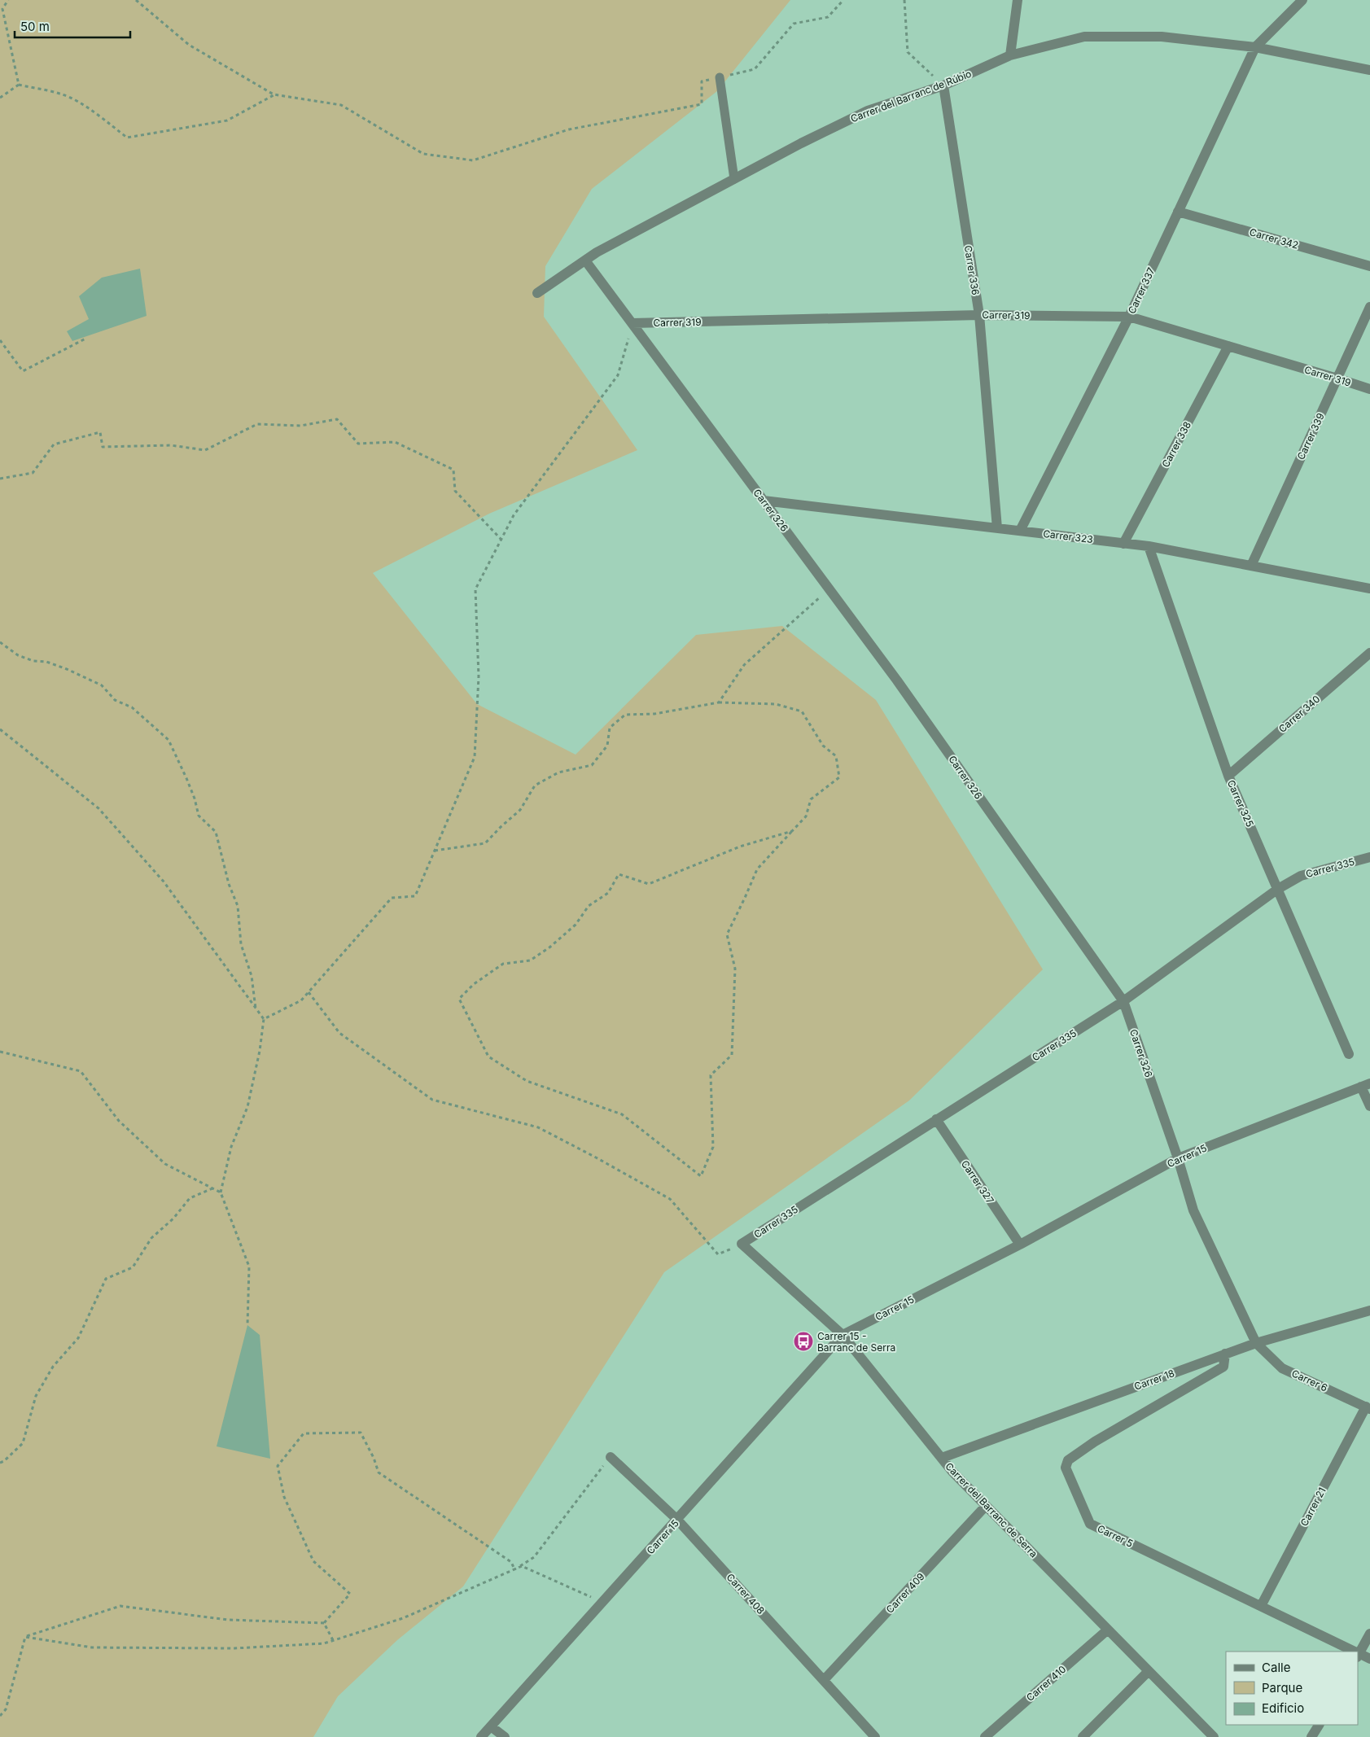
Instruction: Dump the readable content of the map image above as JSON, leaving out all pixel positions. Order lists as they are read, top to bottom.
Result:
{
  "streets": {
    "street": [
      "Carrer del Barranc de Rúbio",
      "Carrer 342",
      "Carrer 336",
      "Carrer 337",
      "Carrer 319",
      "Carrer 339",
      "Carrer 338",
      "Carrer 326",
      "Carrer 323",
      "Carrer 340",
      "Carrer 325",
      "Carrer 335",
      "Carrer 15",
      "Carrer 327",
      "Carrer 18",
      "Carrer 6",
      "Carrer 21",
      "Carrer del Barranc de Serra",
      "Carrer 5",
      "Carrer 409",
      "Carrer 408",
      "Carrer 410"
    ]
  },
  "crossings": [
    ["Carrer del Barranc de Rúbio", "Carrer 336"],
    ["Carrer del Barranc de Rúbio", "Carrer 337"],
    ["Carrer del Barranc de Rúbio", "Carrer 326"],
    ["Carrer 342", "Carrer 337"],
    ["Carrer 336", "Carrer 319"],
    ["Carrer 336", "Carrer 323"],
    ["Carrer 337", "Carrer 319"],
    ["Carrer 337", "Carrer 323"],
    ["Carrer 319", "Carrer 339"],
    ["Carrer 319", "Carrer 338"],
    ["Carrer 319", "Carrer 326"],
    ["Carrer 339", "Carrer 323"],
    ["Carrer 338", "Carrer 323"],
    ["Carrer 326", "Carrer 323"],
    ["Carrer 326", "Carrer 335"],
    ["Carrer 326", "Carrer 15"],
    ["Carrer 326", "Carrer 18"],
    ["Carrer 326", "Carrer 6"],
    ["Carrer 323", "Carrer 325"],
    ["Carrer 340", "Carrer 325"],
    ["Carrer 325", "Carrer 335"],
    ["Carrer 335", "Carrer 327"],
    ["Carrer 335", "Carrer del Barranc de Serra"],
    ["Carrer 15", "Carrer 327"],
    ["Carrer 15", "Carrer del Barranc de Serra"],
    ["Carrer 15", "Carrer 408"],
    ["Carrer 18", "Carrer 6"],
    ["Carrer 18", "Carrer del Barranc de Serra"],
    ["Carrer 18", "Carrer 5"],
    ["Carrer 6", "Carrer 21"],
    ["Carrer 21", "Carrer 5"],
    ["Carrer del Barranc de Serra", "Carrer 409"],
    ["Carrer del Barranc de Serra", "Carrer 410"],
    ["Carrer 409", "Carrer 408"]
  ],
  "places": {
    "bus stop": ["Carrer 15 - Barranc de Serra"]
  },
  "legend": ["Calle", "Parque", "Edificio"],
  "scale_bar": "50 m"
}
